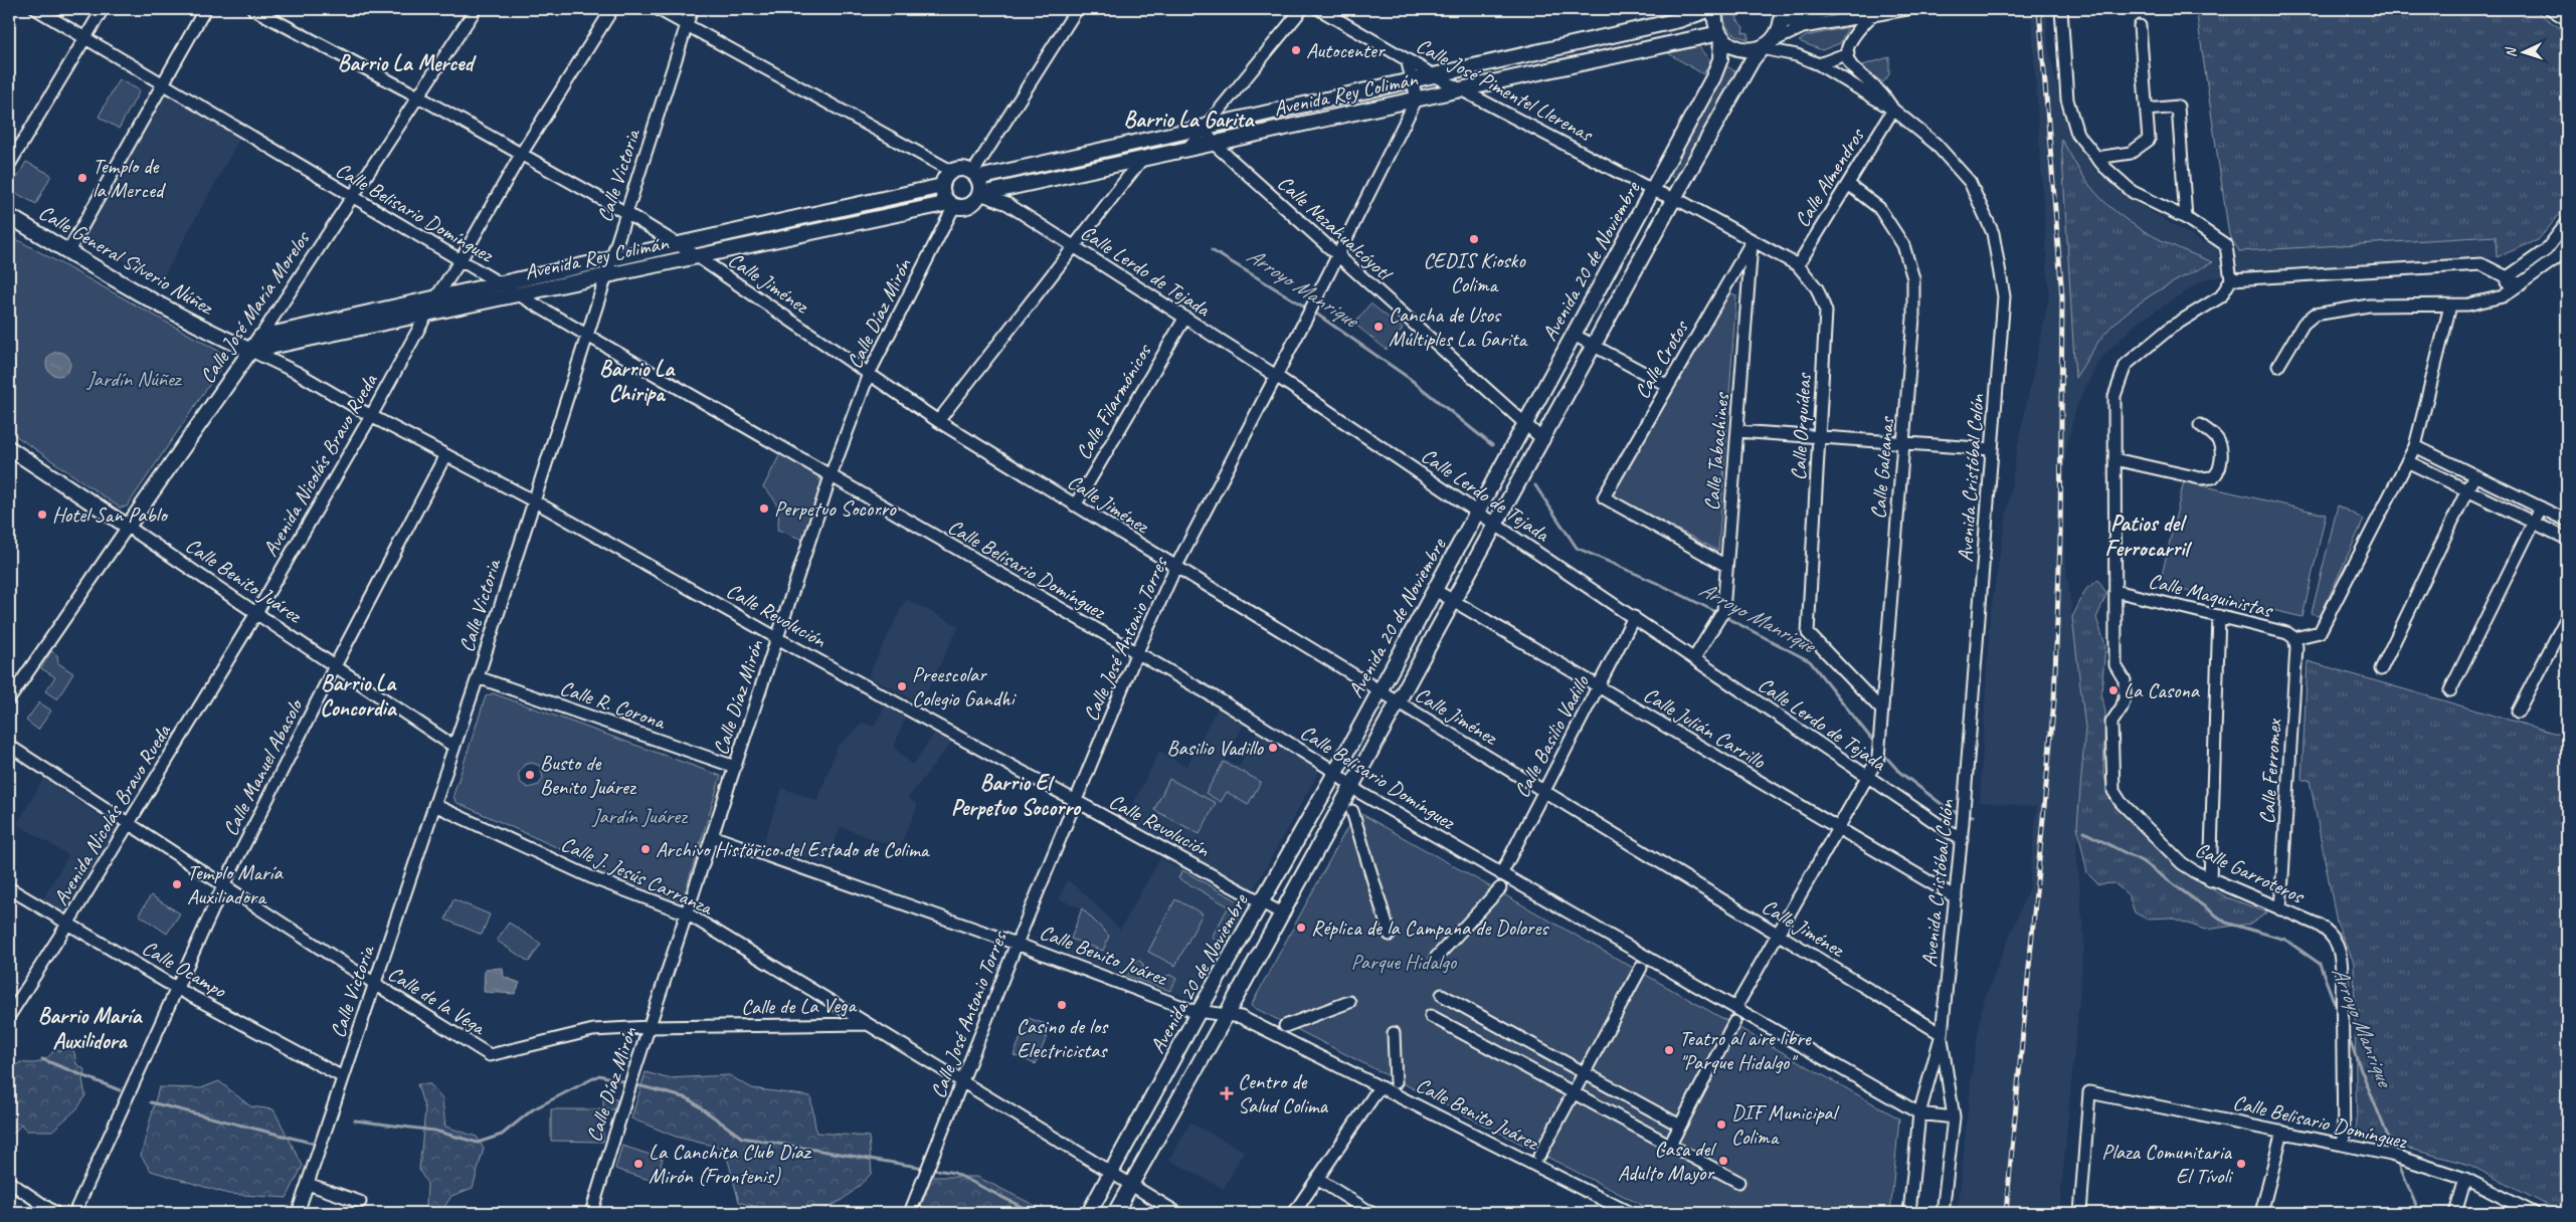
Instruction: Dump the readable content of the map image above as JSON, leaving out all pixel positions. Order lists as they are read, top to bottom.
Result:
{
  "streets": {
    "main road": [
      "Avenida Rey Colimán",
      "Calle General Silverio Núñez",
      "Avenida 20 de Noviembre",
      "Calle José María Morelos",
      "Calle Benito Juárez"
    ],
    "street": [
      "Calle José Pimentel Llerenas",
      "Calle Victoria",
      "Calle Almendros",
      "Calle Belisario Domínguez",
      "Calle Nezahualcóyotl",
      "Calle Lerdo de Tejada",
      "Calle Jiménez",
      "Calle Díaz Mirón",
      "Calle Crotos",
      "Calle Filarmónicos",
      "Calle Orquídeas",
      "Calle Tabachines",
      "Avenida Nicolás Bravo Rueda",
      "Calle Galeanas",
      "Avenida Cristóbal Colón",
      "Calle Maquinistas",
      "Calle Revolución",
      "Calle José Antonio Torres",
      "Calle R. Corona",
      "Calle Julián Carrillo",
      "Calle Basilio Vadillo",
      "Calle Manuel Abasolo",
      "Calle Ferromex",
      "Calle Garroteros",
      "Calle J. Jesús Carranza",
      "Calle Ocampo",
      "Calle de la Vega",
      "Calle de La Vega"
    ]
  },
  "crossings": [
    ["Calle José Pimentel Llerenas", "Avenida Rey Colimán"],
    ["Calle José Pimentel Llerenas", "Avenida 20 de Noviembre"],
    ["Calle José Pimentel Llerenas", "Calle Orquídeas"],
    ["Avenida Rey Colimán", "Calle Victoria"],
    ["Avenida Rey Colimán", "Calle Belisario Domínguez"],
    ["Avenida Rey Colimán", "Calle Nezahualcóyotl"],
    ["Avenida Rey Colimán", "Calle General Silverio Núñez"],
    ["Avenida Rey Colimán", "Avenida 20 de Noviembre"],
    ["Avenida Rey Colimán", "Calle Lerdo de Tejada"],
    ["Avenida Rey Colimán", "Calle Jiménez"],
    ["Avenida Rey Colimán", "Calle José María Morelos"],
    ["Avenida Rey Colimán", "Calle Díaz Mirón"],
    ["Avenida Rey Colimán", "Avenida Nicolás Bravo Rueda"],
    ["Avenida Rey Colimán", "Calle Revolución"],
    ["Avenida Rey Colimán", "Calle José Antonio Torres"],
    ["Calle Victoria", "Calle Belisario Domínguez"],
    ["Calle Victoria", "Calle Jiménez"],
    ["Calle Victoria", "Calle Benito Juárez"],
    ["Calle Victoria", "Calle Revolución"],
    ["Calle Victoria", "Calle R. Corona"],
    ["Calle Victoria", "Calle J. Jesús Carranza"],
    ["Calle Victoria", "Calle Ocampo"],
    ["Calle Victoria", "Calle de la Vega"],
    ["Calle Almendros", "Calle Orquídeas"],
    ["Calle Almendros", "Calle Galeanas"],
    ["Calle Almendros", "Avenida Cristóbal Colón"],
    ["Calle Belisario Domínguez", "Avenida 20 de Noviembre"],
    ["Calle Belisario Domínguez", "Calle José María Morelos"],
    ["Calle Belisario Domínguez", "Calle Díaz Mirón"],
    ["Calle Belisario Domínguez", "Avenida Nicolás Bravo Rueda"],
    ["Calle Belisario Domínguez", "Calle Galeanas"],
    ["Calle Belisario Domínguez", "Avenida Cristóbal Colón"],
    ["Calle Belisario Domínguez", "Calle José Antonio Torres"],
    ["Calle Belisario Domínguez", "Calle Basilio Vadillo"],
    ["Calle Belisario Domínguez", "Calle Garroteros"],
    ["Calle Nezahualcóyotl", "Avenida 20 de Noviembre"],
    ["Calle Nezahualcóyotl", "Calle José Antonio Torres"],
    ["Calle General Silverio Núñez", "Calle José María Morelos"],
    ["Calle General Silverio Núñez", "Calle Revolución"],
    ["Avenida 20 de Noviembre", "Calle Lerdo de Tejada"],
    ["Avenida 20 de Noviembre", "Calle Jiménez"],
    ["Avenida 20 de Noviembre", "Calle Orquídeas"],
    ["Avenida 20 de Noviembre", "Avenida Cristóbal Colón"],
    ["Avenida 20 de Noviembre", "Calle Benito Juárez"],
    ["Avenida 20 de Noviembre", "Calle Revolución"],
    ["Avenida 20 de Noviembre", "Calle Julián Carrillo"],
    ["Avenida 20 de Noviembre", "Calle de La Vega"],
    ["Calle Lerdo de Tejada", "Calle Díaz Mirón"],
    ["Calle Lerdo de Tejada", "Calle Filarmónicos"],
    ["Calle Lerdo de Tejada", "Calle Tabachines"],
    ["Calle Lerdo de Tejada", "Calle Galeanas"],
    ["Calle Lerdo de Tejada", "Avenida Cristóbal Colón"],
    ["Calle Lerdo de Tejada", "Calle José Antonio Torres"],
    ["Calle Lerdo de Tejada", "Calle Basilio Vadillo"],
    ["Calle Jiménez", "Calle José María Morelos"],
    ["Calle Jiménez", "Calle Díaz Mirón"],
    ["Calle Jiménez", "Calle Filarmónicos"],
    ["Calle Jiménez", "Avenida Nicolás Bravo Rueda"],
    ["Calle Jiménez", "Calle Galeanas"],
    ["Calle Jiménez", "Avenida Cristóbal Colón"],
    ["Calle Jiménez", "Calle José Antonio Torres"],
    ["Calle Jiménez", "Calle Basilio Vadillo"],
    ["Calle José María Morelos", "Calle Benito Juárez"],
    ["Calle José María Morelos", "Calle Revolución"],
    ["Calle Díaz Mirón", "Calle Benito Juárez"],
    ["Calle Díaz Mirón", "Calle Revolución"],
    ["Calle Díaz Mirón", "Calle R. Corona"],
    ["Calle Díaz Mirón", "Calle J. Jesús Carranza"],
    ["Calle Díaz Mirón", "Calle de La Vega"],
    ["Calle Crotos", "Calle Orquídeas"],
    ["Calle Crotos", "Calle Tabachines"],
    ["Calle Orquídeas", "Calle Tabachines"],
    ["Calle Orquídeas", "Calle Galeanas"],
    ["Avenida Nicolás Bravo Rueda", "Calle Benito Juárez"],
    ["Avenida Nicolás Bravo Rueda", "Calle Revolución"],
    ["Avenida Nicolás Bravo Rueda", "Calle Ocampo"],
    ["Avenida Nicolás Bravo Rueda", "Calle de la Vega"],
    ["Calle Galeanas", "Calle Julián Carrillo"],
    ["Avenida Cristóbal Colón", "Calle Julián Carrillo"],
    ["Calle Benito Juárez", "Calle José Antonio Torres"],
    ["Calle Benito Juárez", "Calle Manuel Abasolo"],
    ["Calle Maquinistas", "Calle Ferromex"],
    ["Calle Maquinistas", "Calle Garroteros"],
    ["Calle Revolución", "Calle José Antonio Torres"],
    ["Calle Revolución", "Calle Manuel Abasolo"],
    ["Calle José Antonio Torres", "Calle de La Vega"],
    ["Calle Julián Carrillo", "Calle Basilio Vadillo"],
    ["Calle Manuel Abasolo", "Calle Ocampo"],
    ["Calle Manuel Abasolo", "Calle de la Vega"],
    ["Calle Ferromex", "Calle Garroteros"],
    ["Calle J. Jesús Carranza", "Calle de La Vega"],
    ["Calle de la Vega", "Calle de La Vega"]
  ],
  "districts": [
    "Barrio La Merced",
    "Barrio La Garita",
    "Barrio La Chiripa",
    "Patios del Ferrocarril",
    "Barrio La Concordia",
    "Barrio El Perpetuo Socorro",
    "Barrio María Auxilidora"
  ],
  "water": ["Arroyo Manrique"],
  "parks": ["Jardín Núñez", "Jardín Juárez", "Parque Hidalgo"],
  "places": {
    "other": [
      "Autocenter",
      "Templo de la Merced",
      "CEDIS Kiosko Colima",
      "Cancha de Usos Múltiples La Garita",
      "Perpetuo Socorro",
      "Hotel San Pablo",
      "Preescolar Colegio Gandhi",
      "La Casona",
      "Basilio Vadillo",
      "Busto de Benito Juárez",
      "Archivo Histórico del Estado de Colima",
      "Templo María Auxiliadora",
      "Réplica de la Campana de Dolores",
      "Casino de los Electricistas",
      "Teatro al aire libre \"Parque Hidalgo\"",
      "DIF Municipal Colima",
      "Casa del Adulto Mayor",
      "La Canchita Club Díaz Mirón (Frontenis)",
      "Plaza Comunitaria El Tívoli"
    ],
    "health": ["Centro de Salud Colima"]
  },
  "north": "left"
}
